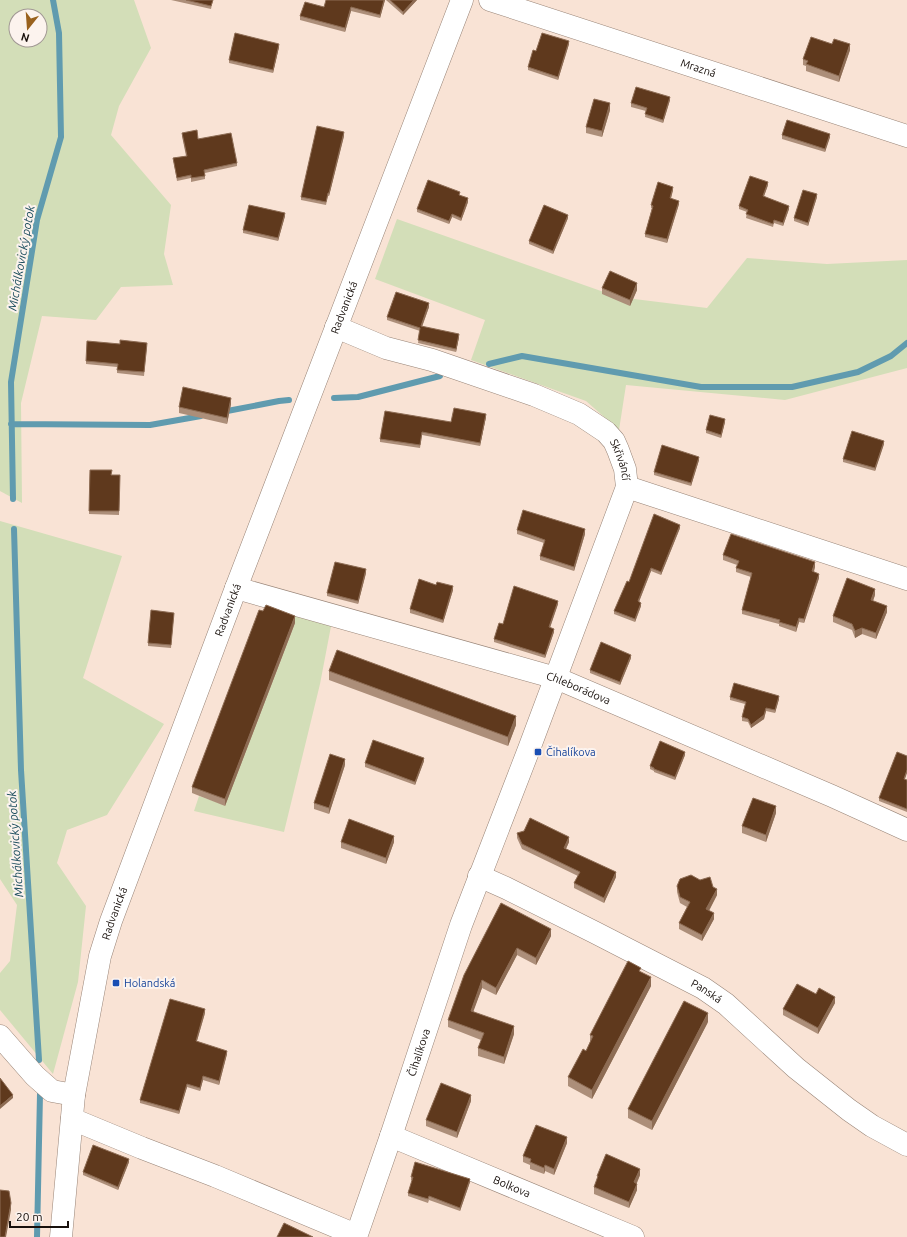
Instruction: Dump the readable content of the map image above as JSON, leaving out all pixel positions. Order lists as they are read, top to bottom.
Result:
{
  "streets": {
    "street": [
      "Mrazná",
      "Radvanická",
      "Skřivánčí",
      "Chleborádova",
      "Panská",
      "Čihalíkova",
      "Bolkova"
    ]
  },
  "crossings": [
    ["Radvanická", "Skřivánčí"],
    ["Radvanická", "Chleborádova"],
    ["Skřivánčí", "Čihalíkova"],
    ["Chleborádova", "Čihalíkova"],
    ["Panská", "Čihalíkova"],
    ["Čihalíkova", "Bolkova"]
  ],
  "water": ["Michálkovický potok"],
  "places": {
    "transit": ["Čihalíkova", "Holandská"]
  },
  "scale_bar": "20 m",
  "north": "bottom"
}
